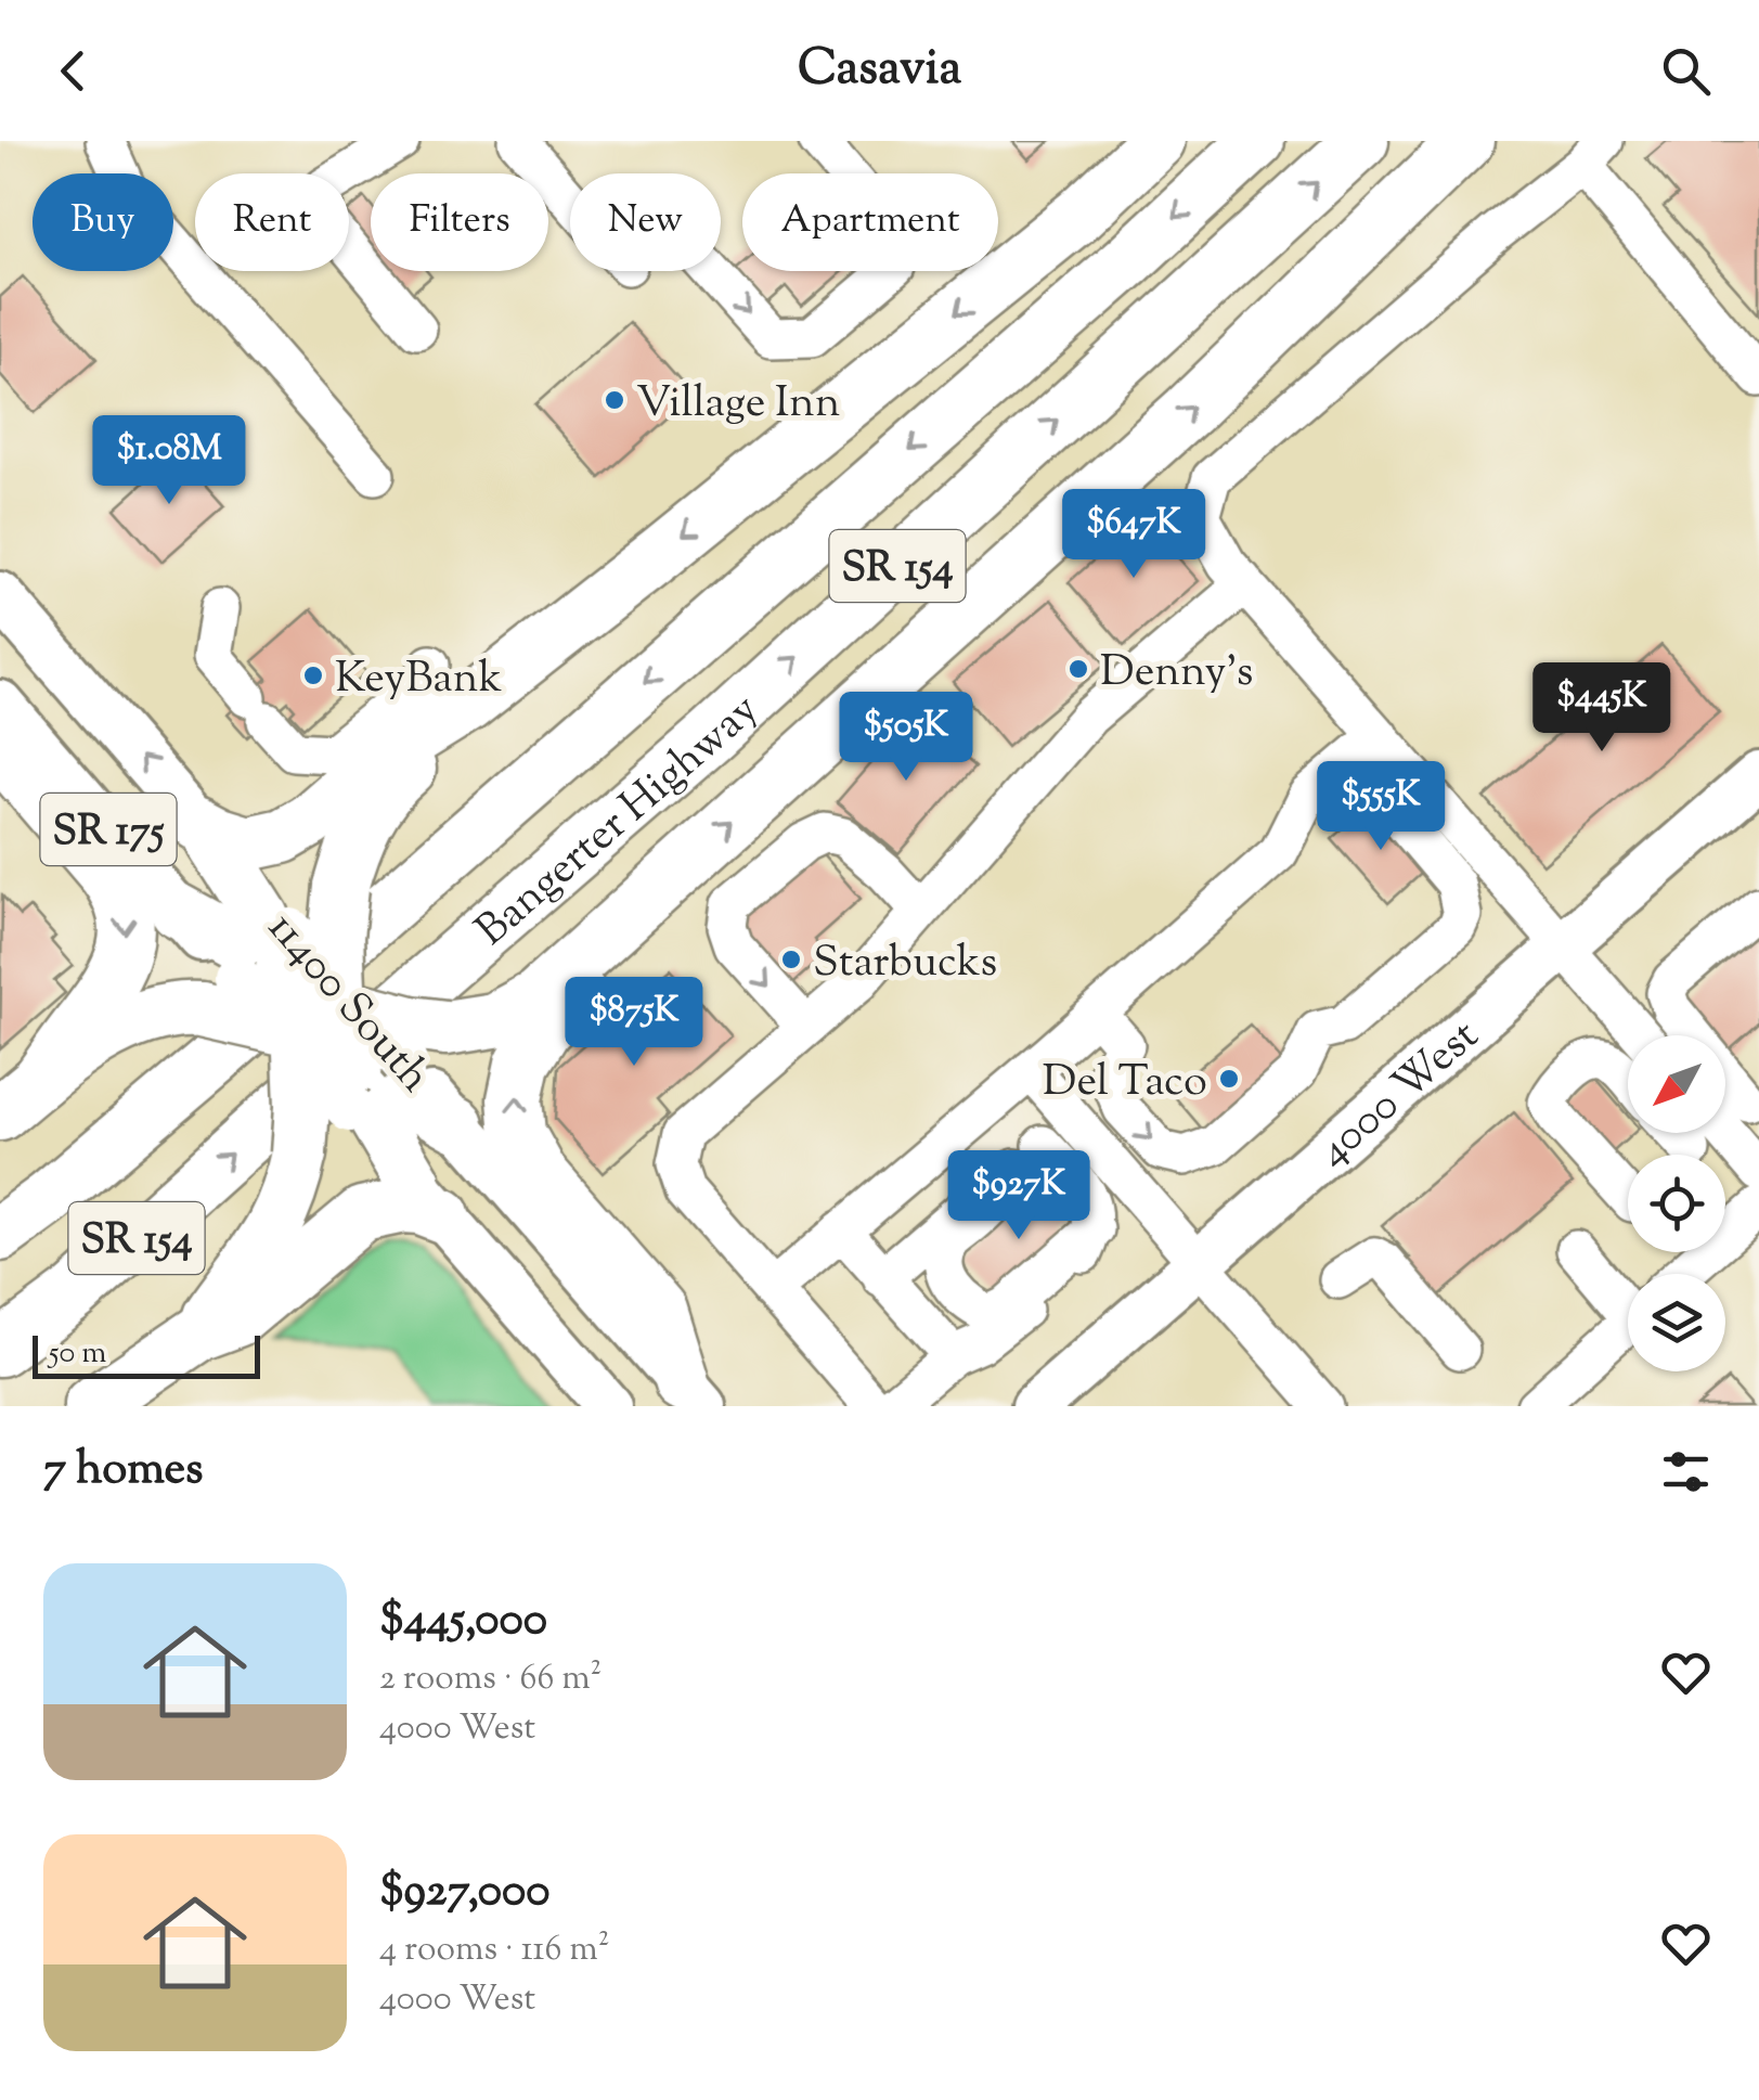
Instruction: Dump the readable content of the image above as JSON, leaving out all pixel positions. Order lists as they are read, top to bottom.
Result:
{
  "streets": {
    "highway": ["SR 154", "Bangerter Highway"],
    "main road": ["SR 175", "11400 South", "4000 West"]
  },
  "places": [
    "Village Inn",
    "Denny's",
    "KeyBank",
    "Starbucks",
    "Del Taco"
  ],
  "scale_bar": "50 m",
  "north": "bottom left",
  "page": {
    "header": "Casavia",
    "chip": [
      "Buy",
      "Rent",
      "Filters",
      "New",
      "Apartment"
    ],
    "price": [
      "$1.08M",
      "$647K",
      "$445K",
      "$505K",
      "$555K",
      "$875K",
      "$927K"
    ],
    "scale": "50 m",
    "heading": "7 homes",
    "list": [
      {
        "name": "$445,000",
        "note": "2 rooms · 66 m² · 4000 West"
      },
      {
        "name": "$927,000",
        "note": "4 rooms · 116 m² · 4000 West"
      }
    ]
  }
}
